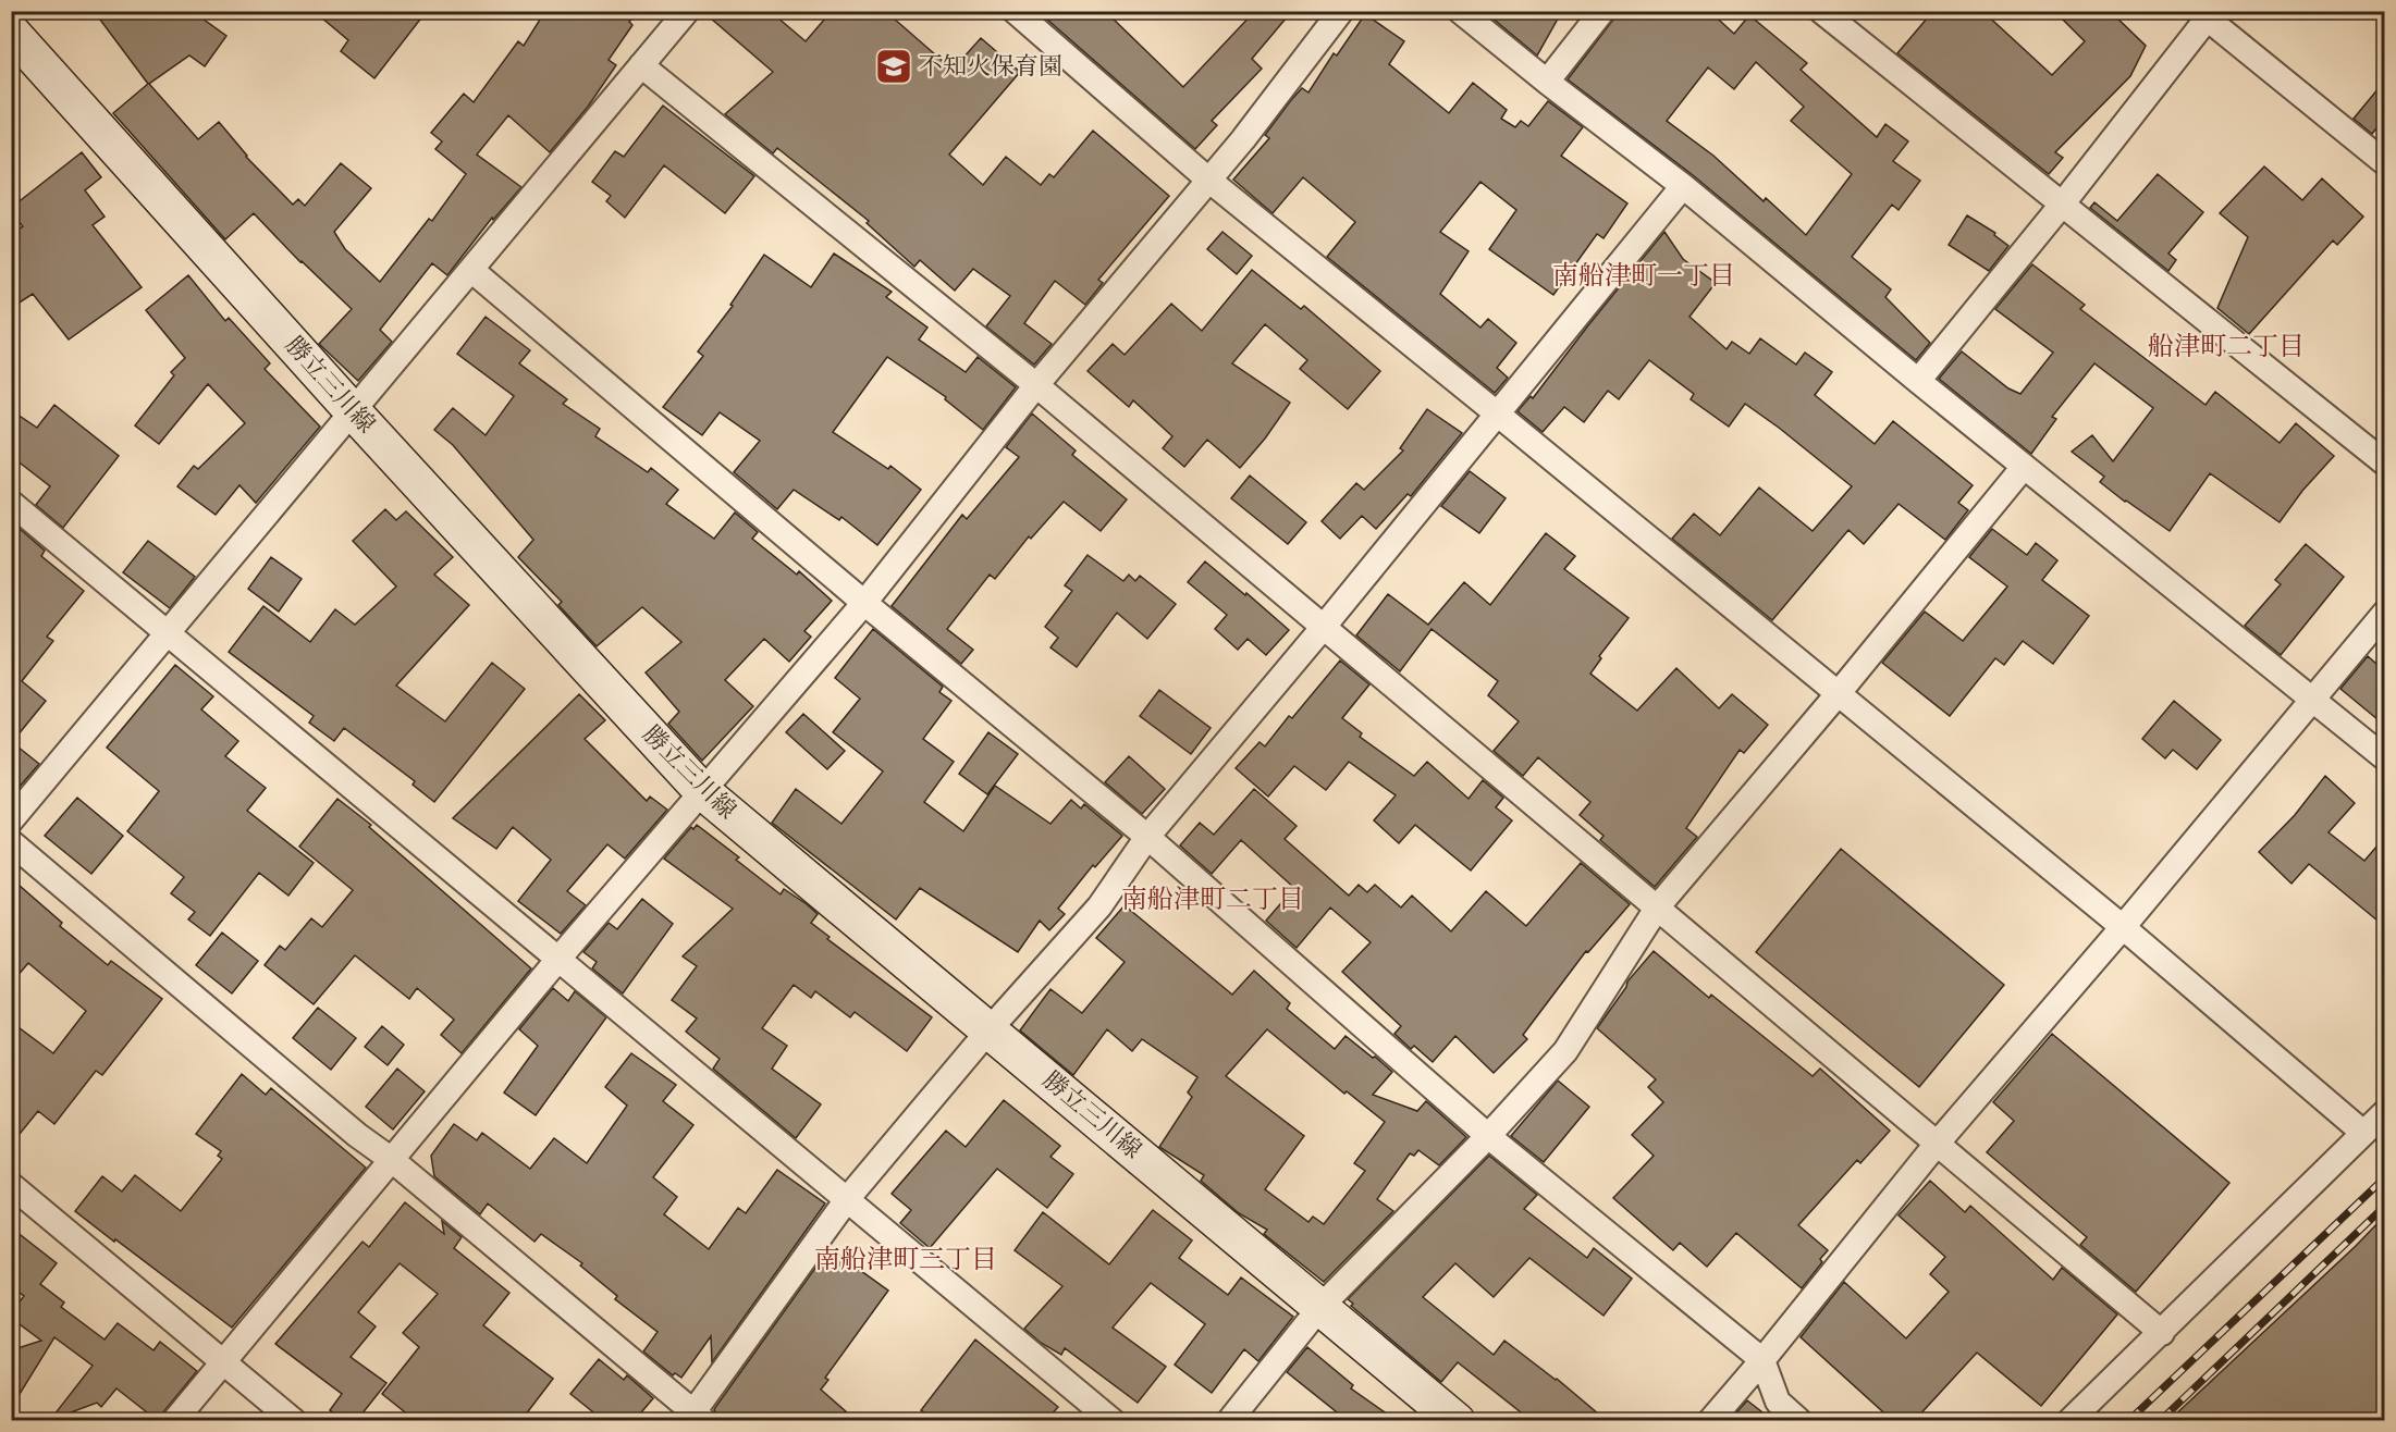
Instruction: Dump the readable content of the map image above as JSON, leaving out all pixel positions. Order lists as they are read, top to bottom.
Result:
{
  "streets": {
    "main road": ["勝立三川線"]
  },
  "districts": [
    "南船津町一丁目",
    "船津町二丁目",
    "南船津町二丁目",
    "南船津町三丁目"
  ],
  "places": {
    "school or university": ["不知火保育園"]
  }
}
